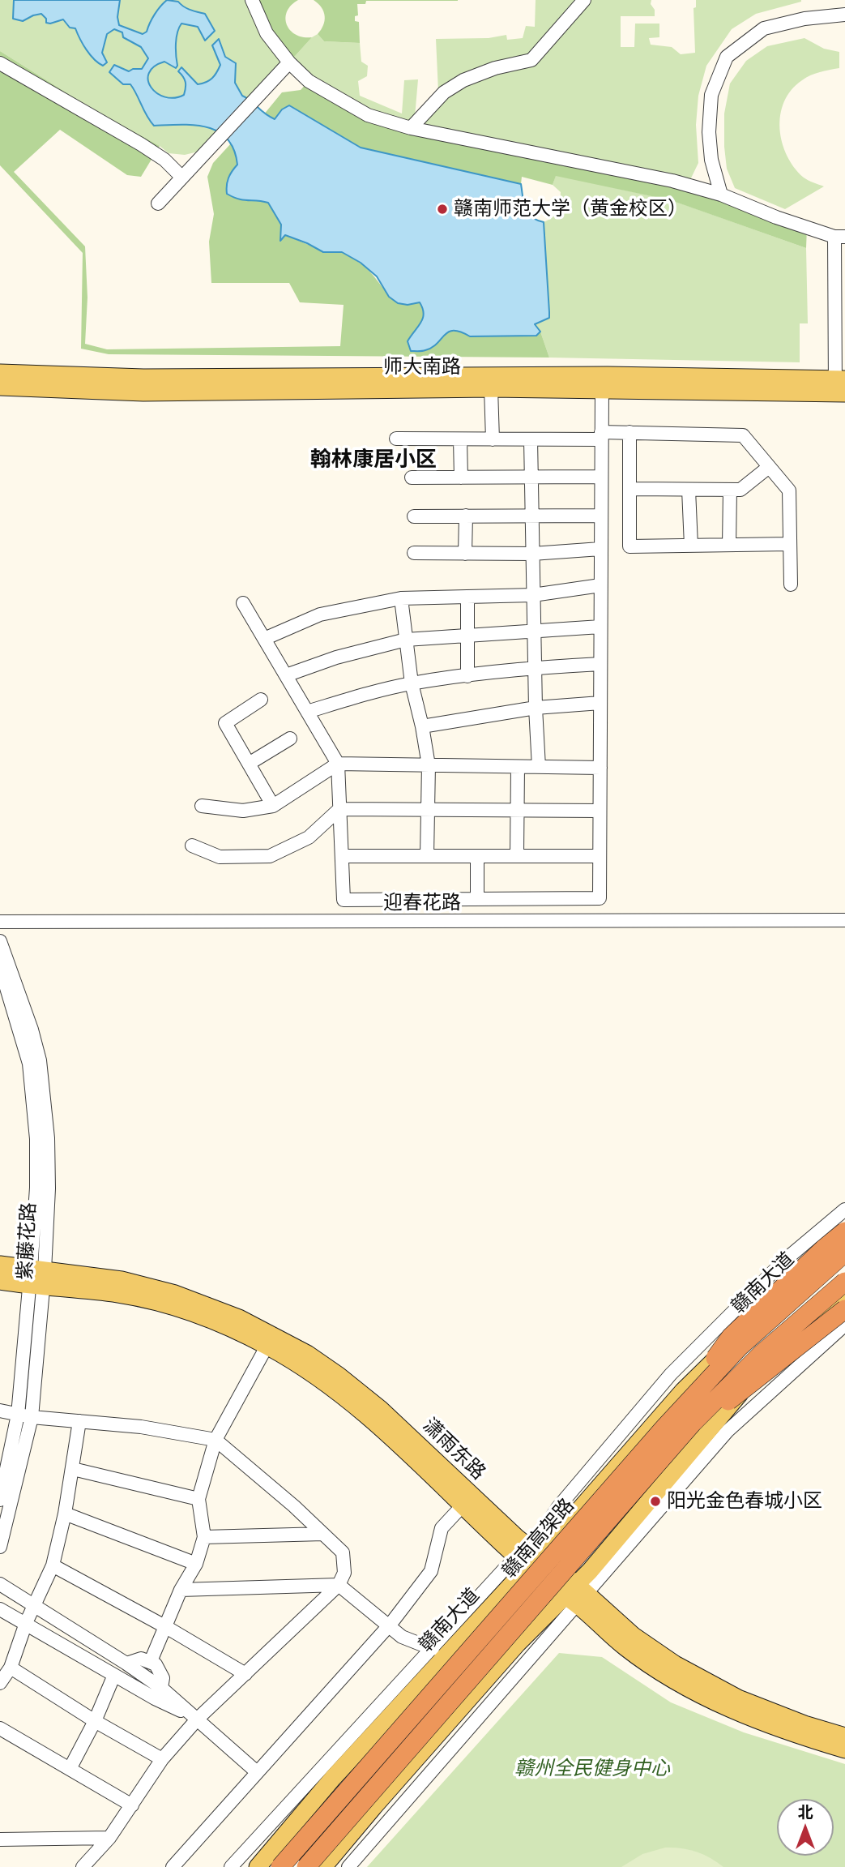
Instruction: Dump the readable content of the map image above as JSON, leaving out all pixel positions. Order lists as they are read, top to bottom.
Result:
{
  "streets": {
    "highway": ["赣南高架路"],
    "main road": ["师大南路", "赣南大道", "潇雨东路"],
    "street": ["迎春花路", "紫藤花路"]
  },
  "crossings": [
    ["紫藤花路", "潇雨东路"],
    ["赣南大道", "潇雨东路"]
  ],
  "districts": ["翰林康居小区"],
  "parks": ["赣州全民健身中心"],
  "places": ["赣南师范大学（黄金校区）", "阳光金色春城小区"],
  "north": "top"
}
